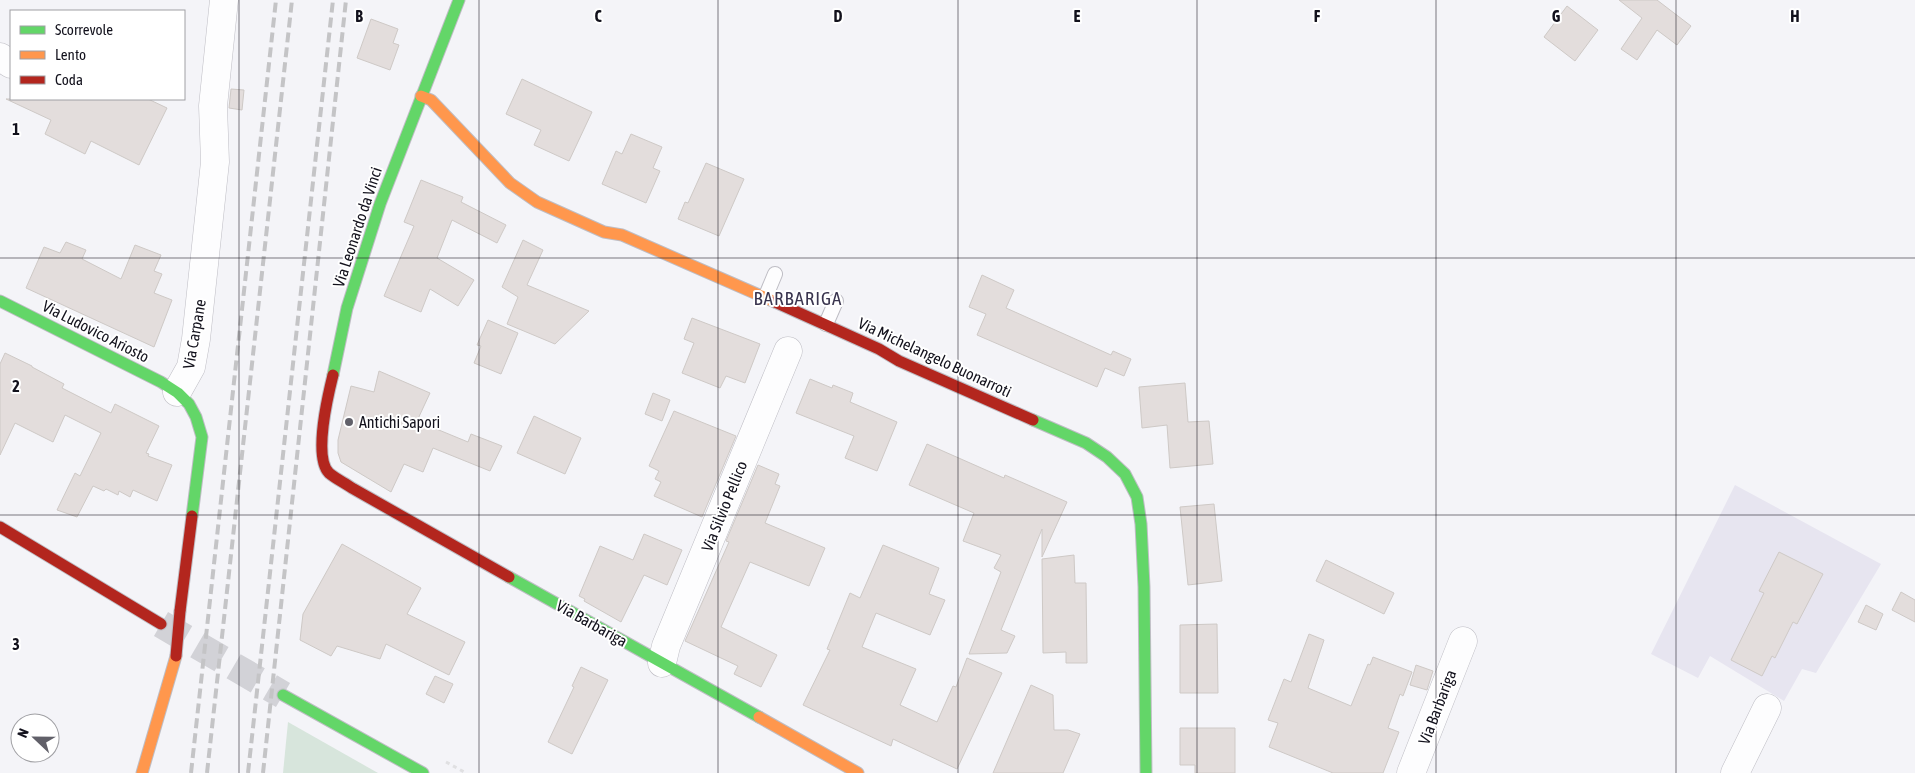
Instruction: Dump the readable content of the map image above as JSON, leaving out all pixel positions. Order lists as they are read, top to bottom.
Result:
{
  "streets": {
    "street": [
      "Via Leonardo da Vinci",
      "Via Ludovico Ariosto",
      "Via Carpane",
      "Via Michelangelo Buonarroti",
      "Via Silvio Pellico",
      "Via Barbariga"
    ]
  },
  "crossings": [
    ["Via Leonardo da Vinci", "Via Michelangelo Buonarroti"],
    ["Via Leonardo da Vinci", "Via Barbariga"],
    ["Via Ludovico Ariosto", "Via Carpane"],
    ["Via Silvio Pellico", "Via Barbariga"]
  ],
  "districts": ["BARBARIGA"],
  "places": ["Antichi Sapori"],
  "legend": ["Scorrevole", "Lento", "Coda"],
  "north": "left",
  "grid": {
    "columns": [
      "B",
      "C",
      "D",
      "E",
      "F",
      "G",
      "H"
    ],
    "rows": ["1", "2", "3"]
  }
}
